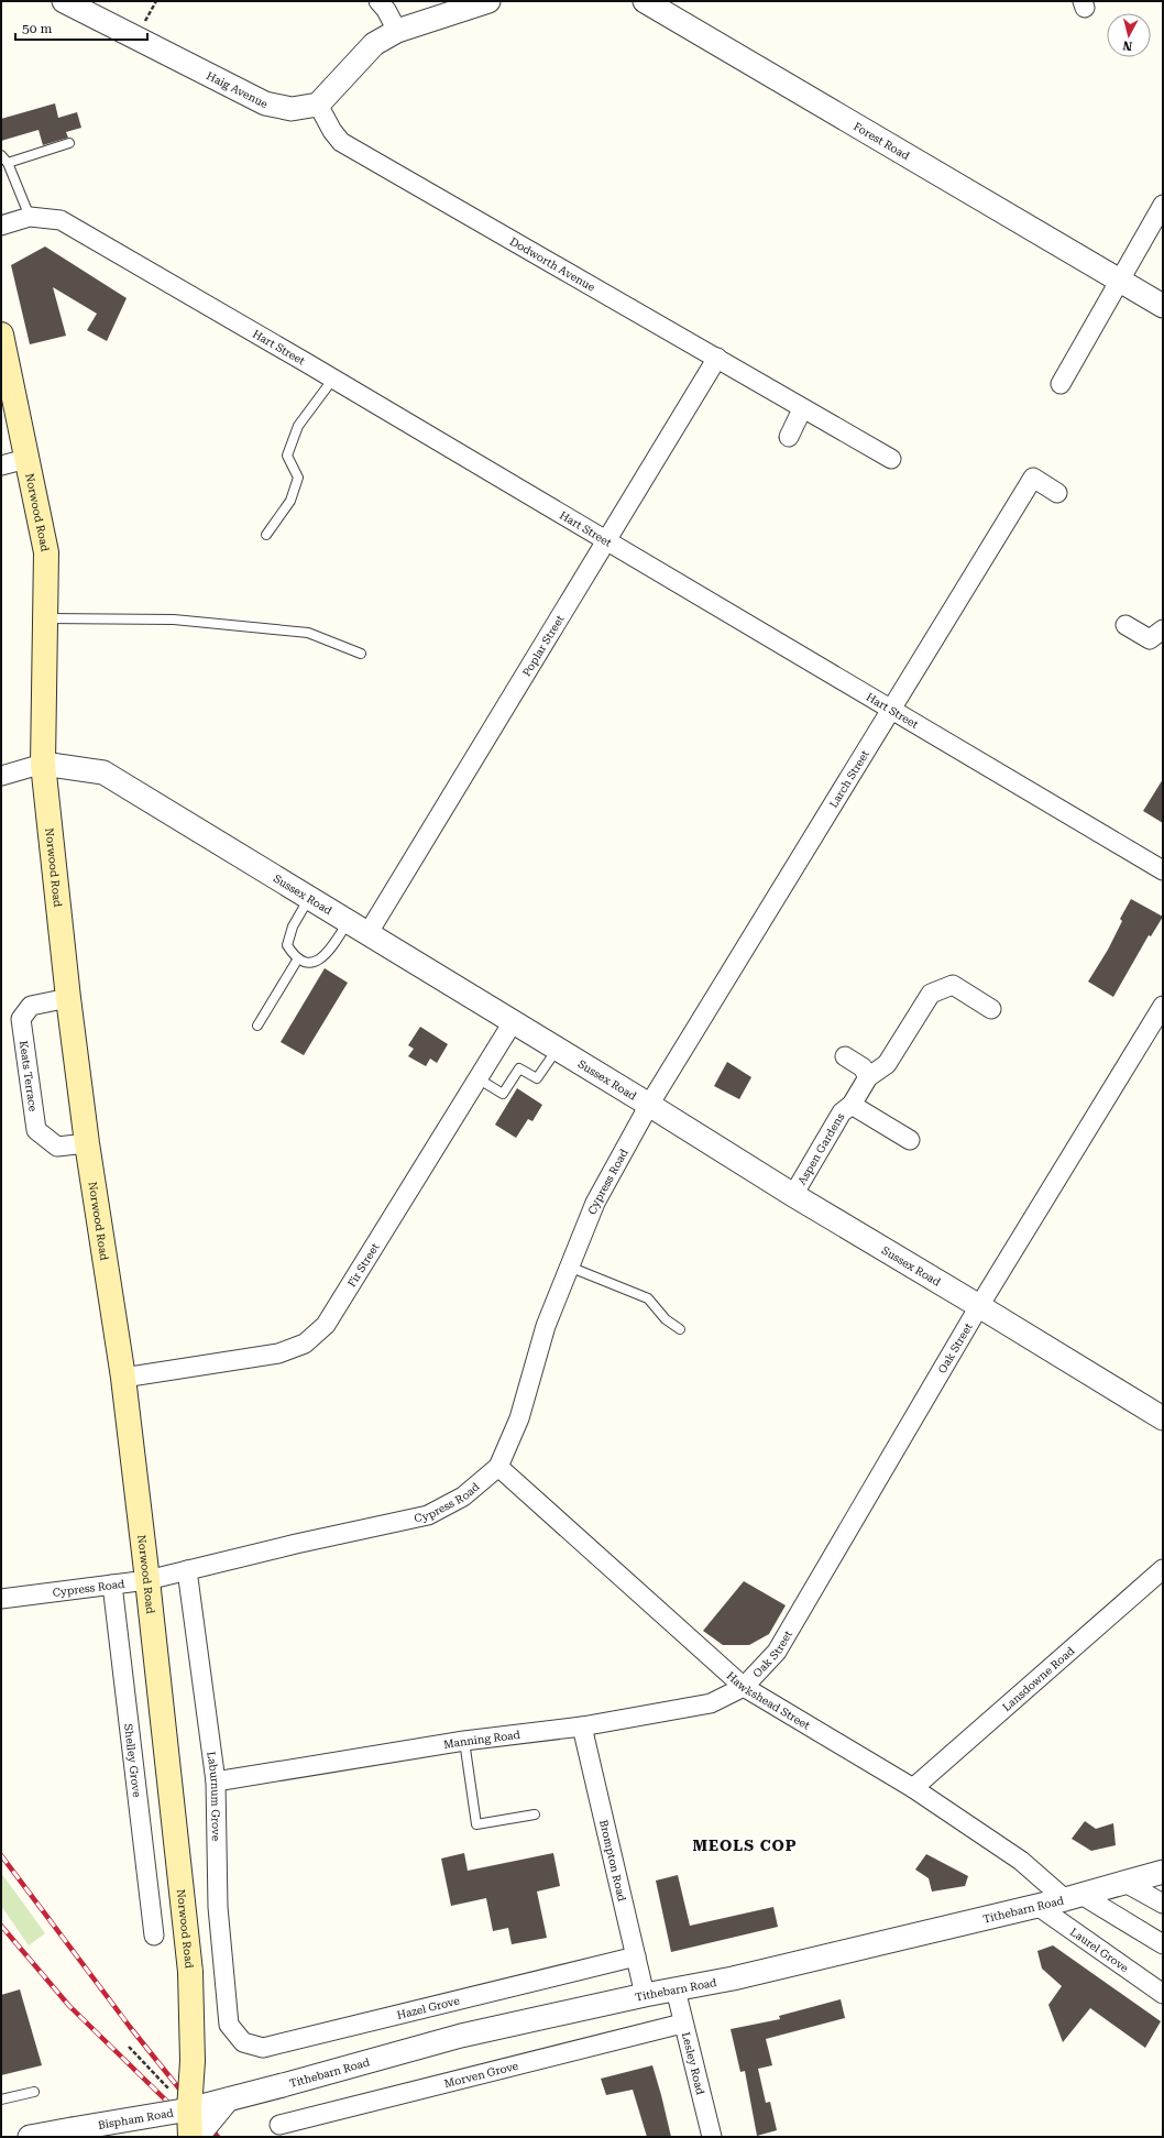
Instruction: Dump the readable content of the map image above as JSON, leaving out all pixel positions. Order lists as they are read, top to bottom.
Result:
{
  "streets": {
    "main road": ["Norwood Road"],
    "street": [
      "Haig Avenue",
      "Forest Road",
      "Dodworth Avenue",
      "Hart Street",
      "Poplar Street",
      "Larch Street",
      "Sussex Road",
      "Keats Terrace",
      "Aspen Gardens",
      "Cypress Road",
      "Fir Street",
      "Oak Street",
      "Lansdowne Road",
      "Hawkshead Street",
      "Manning Road",
      "Shelley Grove",
      "Laburnum Grove",
      "Brompton Road",
      "Tithebarn Road",
      "Laurel Grove",
      "Hazel Grove",
      "Lesley Road",
      "Morven Grove",
      "Bispham Road"
    ]
  },
  "crossings": [
    ["Haig Avenue", "Dodworth Avenue"],
    ["Dodworth Avenue", "Poplar Street"],
    ["Hart Street", "Poplar Street"],
    ["Hart Street", "Larch Street"],
    ["Norwood Road", "Sussex Road"],
    ["Norwood Road", "Keats Terrace"],
    ["Norwood Road", "Cypress Road"],
    ["Norwood Road", "Fir Street"],
    ["Norwood Road", "Tithebarn Road"],
    ["Norwood Road", "Bispham Road"],
    ["Poplar Street", "Sussex Road"],
    ["Larch Street", "Sussex Road"],
    ["Larch Street", "Cypress Road"],
    ["Sussex Road", "Aspen Gardens"],
    ["Sussex Road", "Cypress Road"],
    ["Sussex Road", "Fir Street"],
    ["Sussex Road", "Oak Street"],
    ["Cypress Road", "Hawkshead Street"],
    ["Cypress Road", "Shelley Grove"],
    ["Cypress Road", "Laburnum Grove"],
    ["Oak Street", "Hawkshead Street"],
    ["Oak Street", "Manning Road"],
    ["Lansdowne Road", "Hawkshead Street"],
    ["Hawkshead Street", "Manning Road"],
    ["Hawkshead Street", "Tithebarn Road"],
    ["Manning Road", "Laburnum Grove"],
    ["Manning Road", "Brompton Road"],
    ["Laburnum Grove", "Hazel Grove"],
    ["Brompton Road", "Tithebarn Road"],
    ["Brompton Road", "Hazel Grove"],
    ["Tithebarn Road", "Laurel Grove"],
    ["Tithebarn Road", "Lesley Road"],
    ["Tithebarn Road", "Bispham Road"],
    ["Lesley Road", "Morven Grove"]
  ],
  "districts": ["MEOLS COP"],
  "scale_bar": "50 m",
  "north": "bottom"
}
